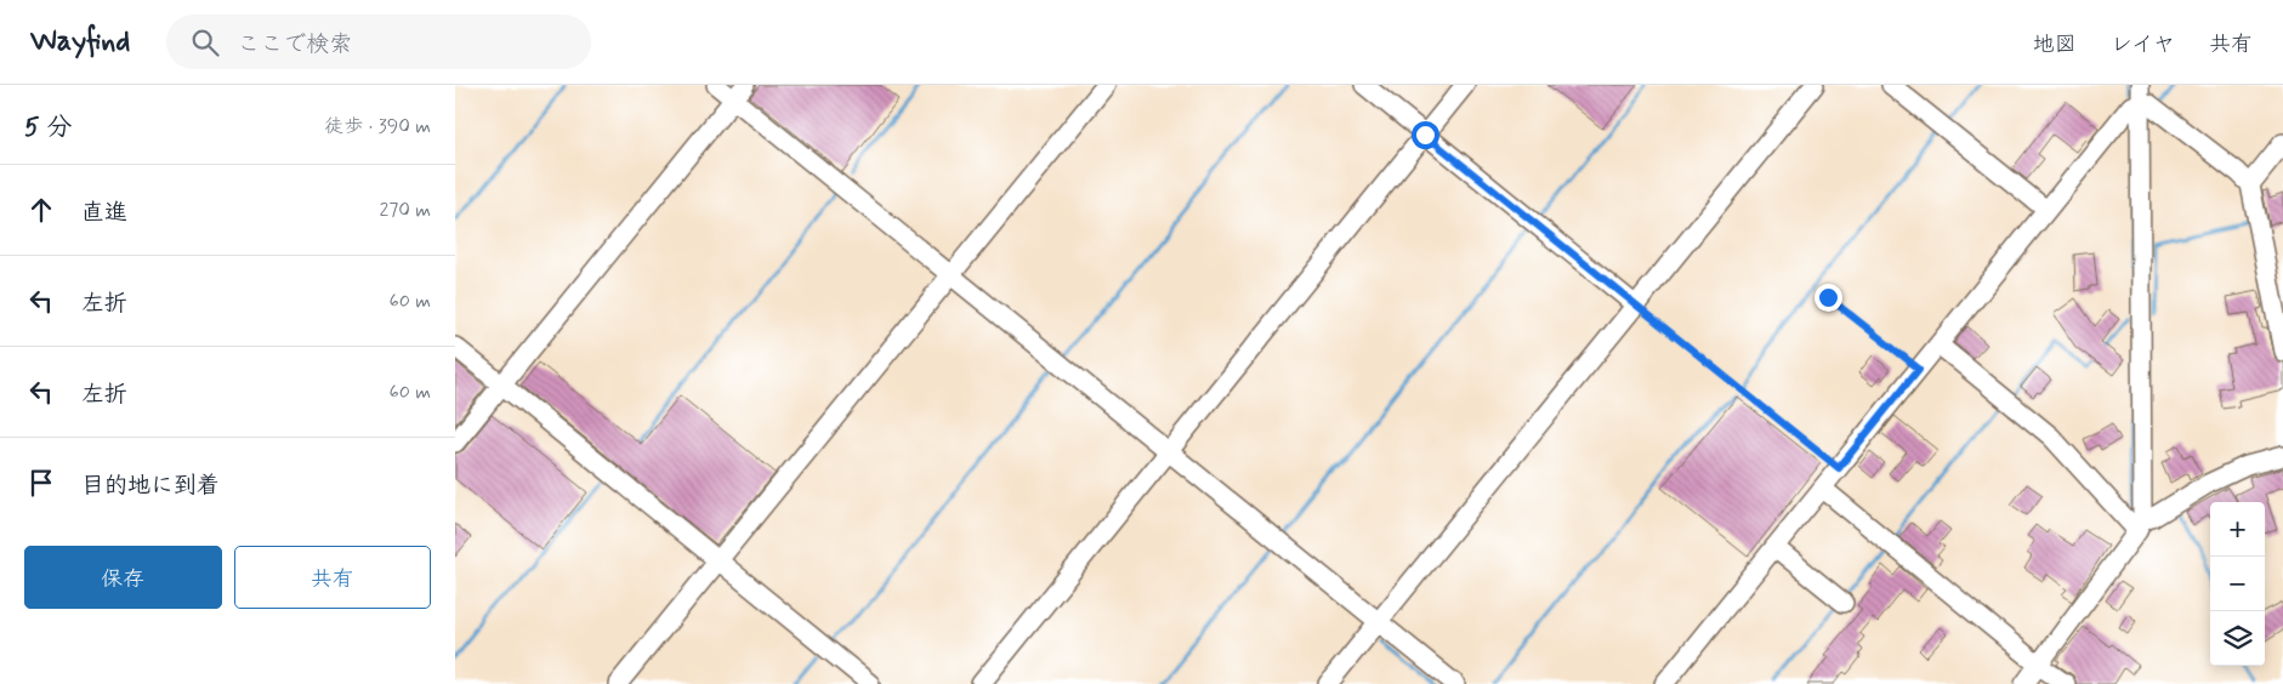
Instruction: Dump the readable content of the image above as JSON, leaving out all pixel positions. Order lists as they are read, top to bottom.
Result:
{
  "page": {
    "header": "Wayfind",
    "search": "ここで検索",
    "nav": ["地図", "レイヤ", "共有"],
    "heading": ["5 分", "徒歩 · 390 m"],
    "list": [
      ["直進", "270 m"],
      ["左折", "60 m"],
      ["左折", "60 m"],
      "目的地に到着"
    ],
    "map_buttons": ["+", "−"],
    "buttons": ["保存", "共有"]
  }
}
